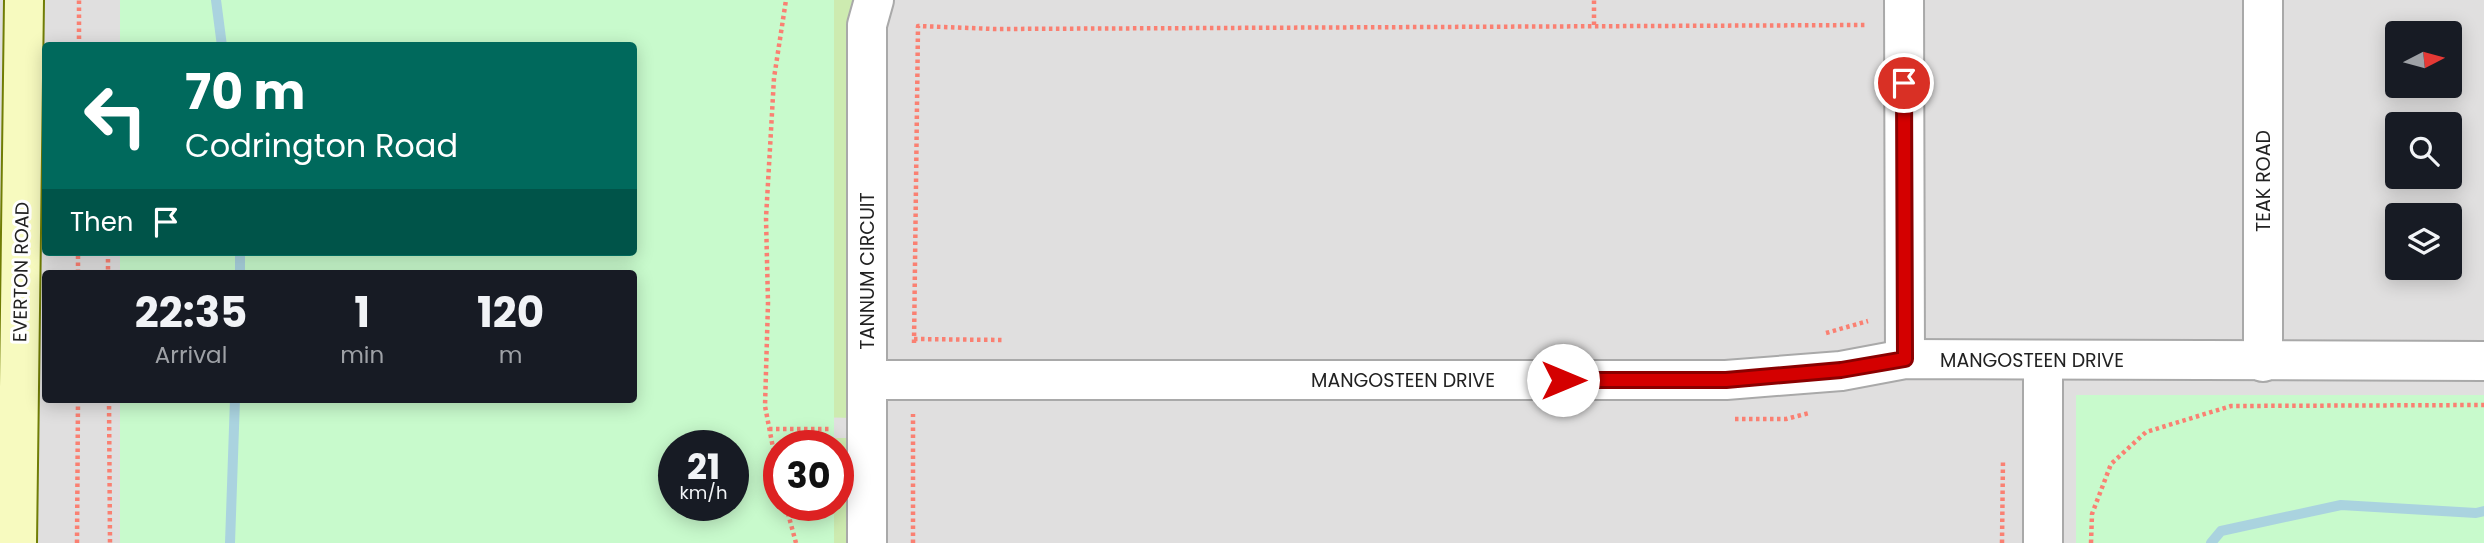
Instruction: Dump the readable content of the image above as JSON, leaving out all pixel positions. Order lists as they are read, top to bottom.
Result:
{
  "streets": {
    "street": [
      "TEAK ROAD",
      "TANNUM CIRCUIT",
      "EVERTON ROAD",
      "MANGOSTEEN DRIVE"
    ]
  },
  "crossings": [
    ["TEAK ROAD", "MANGOSTEEN DRIVE"],
    ["TANNUM CIRCUIT", "MANGOSTEEN DRIVE"]
  ],
  "north": "right",
  "page": {
    "turn": ["70 m", "Codrington Road"],
    "then": "Then",
    "eta": [
      "22:35",
      "Arrival",
      "1",
      "min",
      "120",
      "m"
    ],
    "speed": "21 km/h",
    "limit": "30"
  }
}
